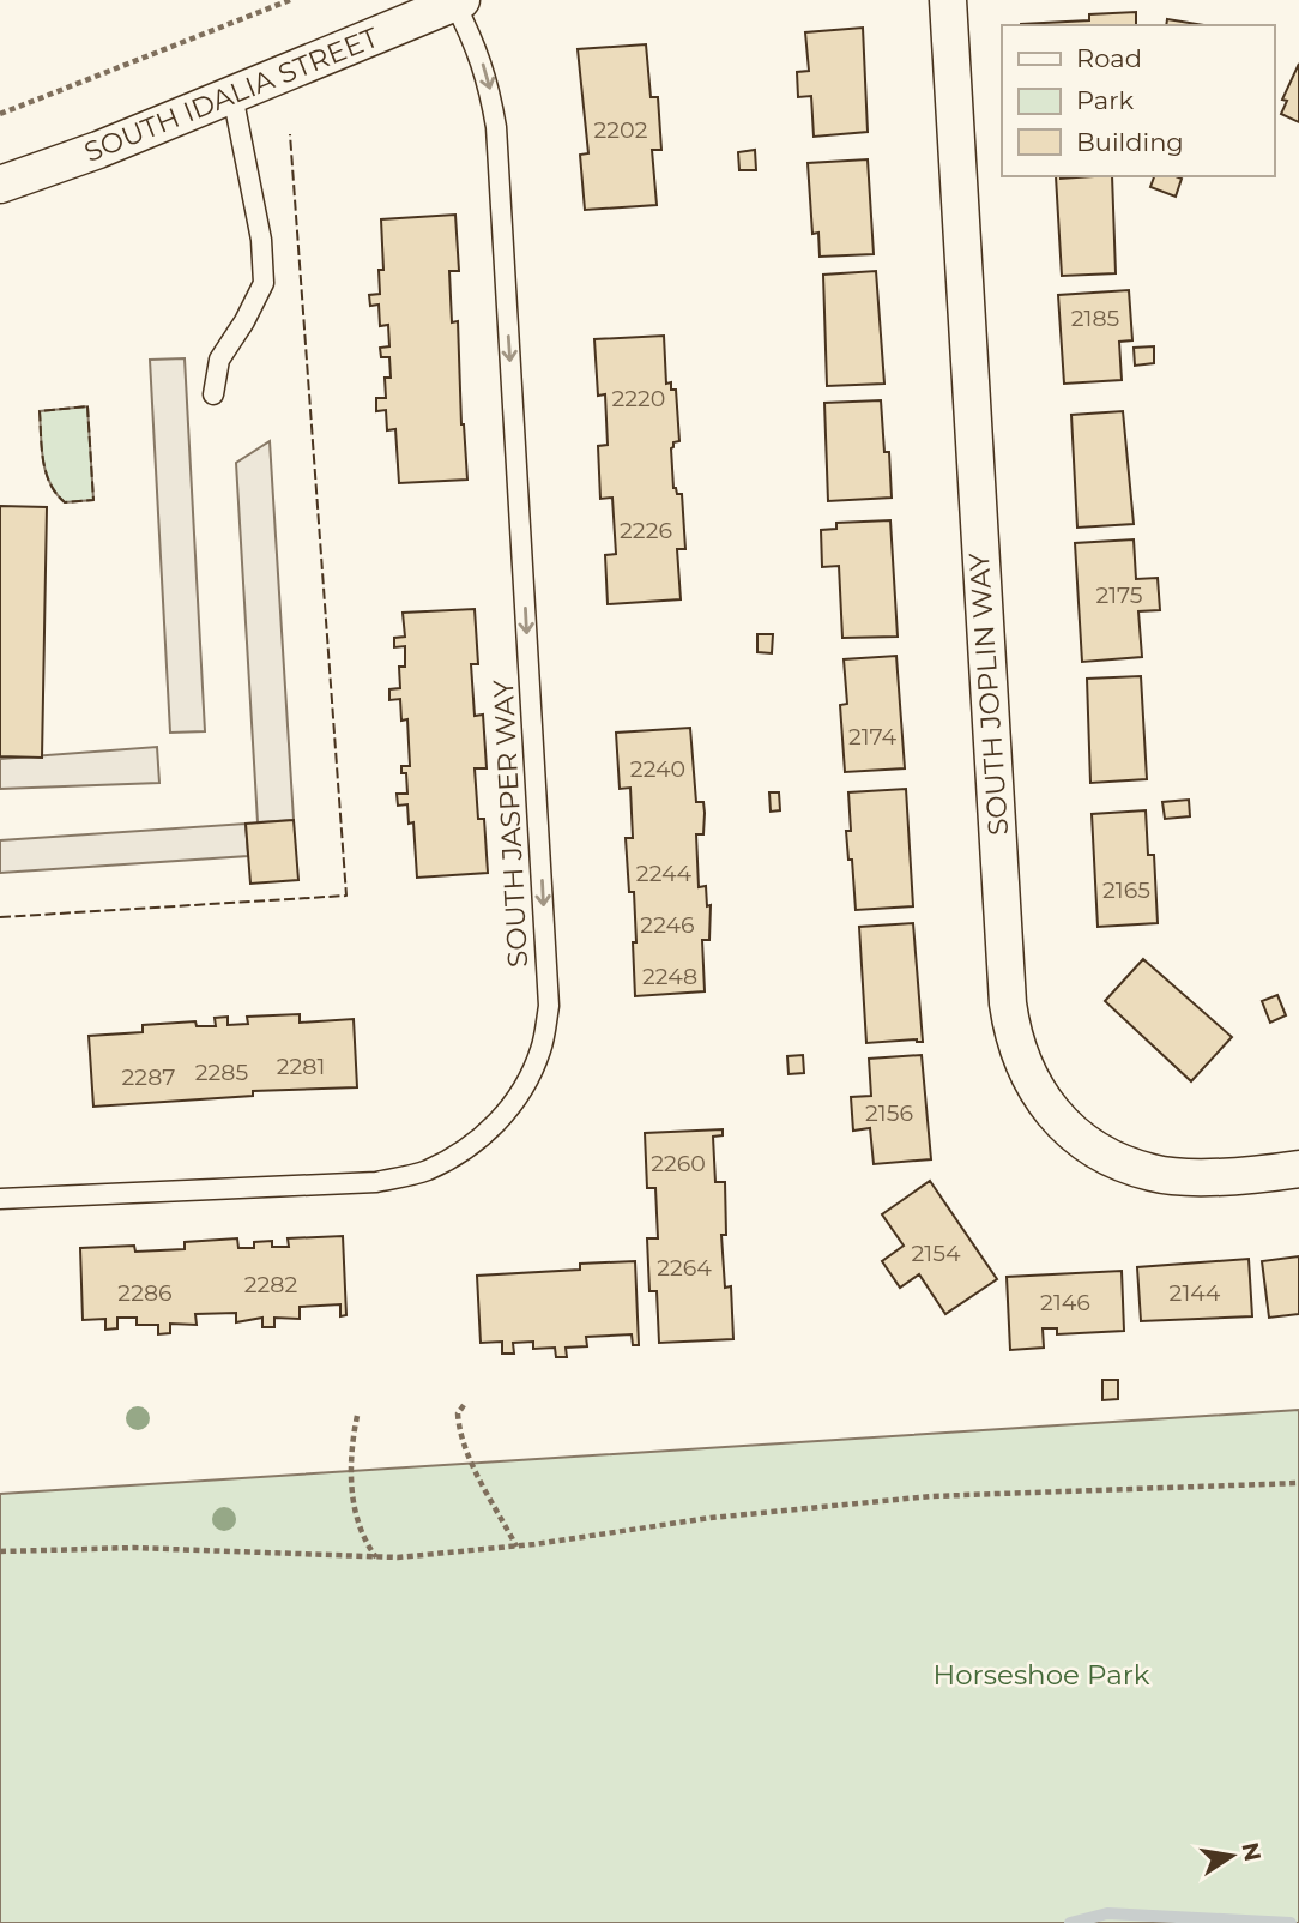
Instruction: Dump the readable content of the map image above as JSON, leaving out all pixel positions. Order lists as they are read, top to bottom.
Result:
{
  "streets": {
    "street": ["SOUTH IDALIA STREET", "SOUTH JOPLIN WAY"],
    "lane": ["SOUTH JASPER WAY"]
  },
  "crossings": [
    ["SOUTH IDALIA STREET", "SOUTH JASPER WAY"]
  ],
  "parks": ["Horseshoe Park"],
  "house_numbers": [
    "2202",
    "2185",
    "2220",
    "2226",
    "2175",
    "2174",
    "2240",
    "2244",
    "2165",
    "2246",
    "2248",
    "2281",
    "2285",
    "2287",
    "2156",
    "2260",
    "2154",
    "2264",
    "2282",
    "2286",
    "2144",
    "2146"
  ],
  "legend": ["Road", "Park", "Building"],
  "north": "right"
}
